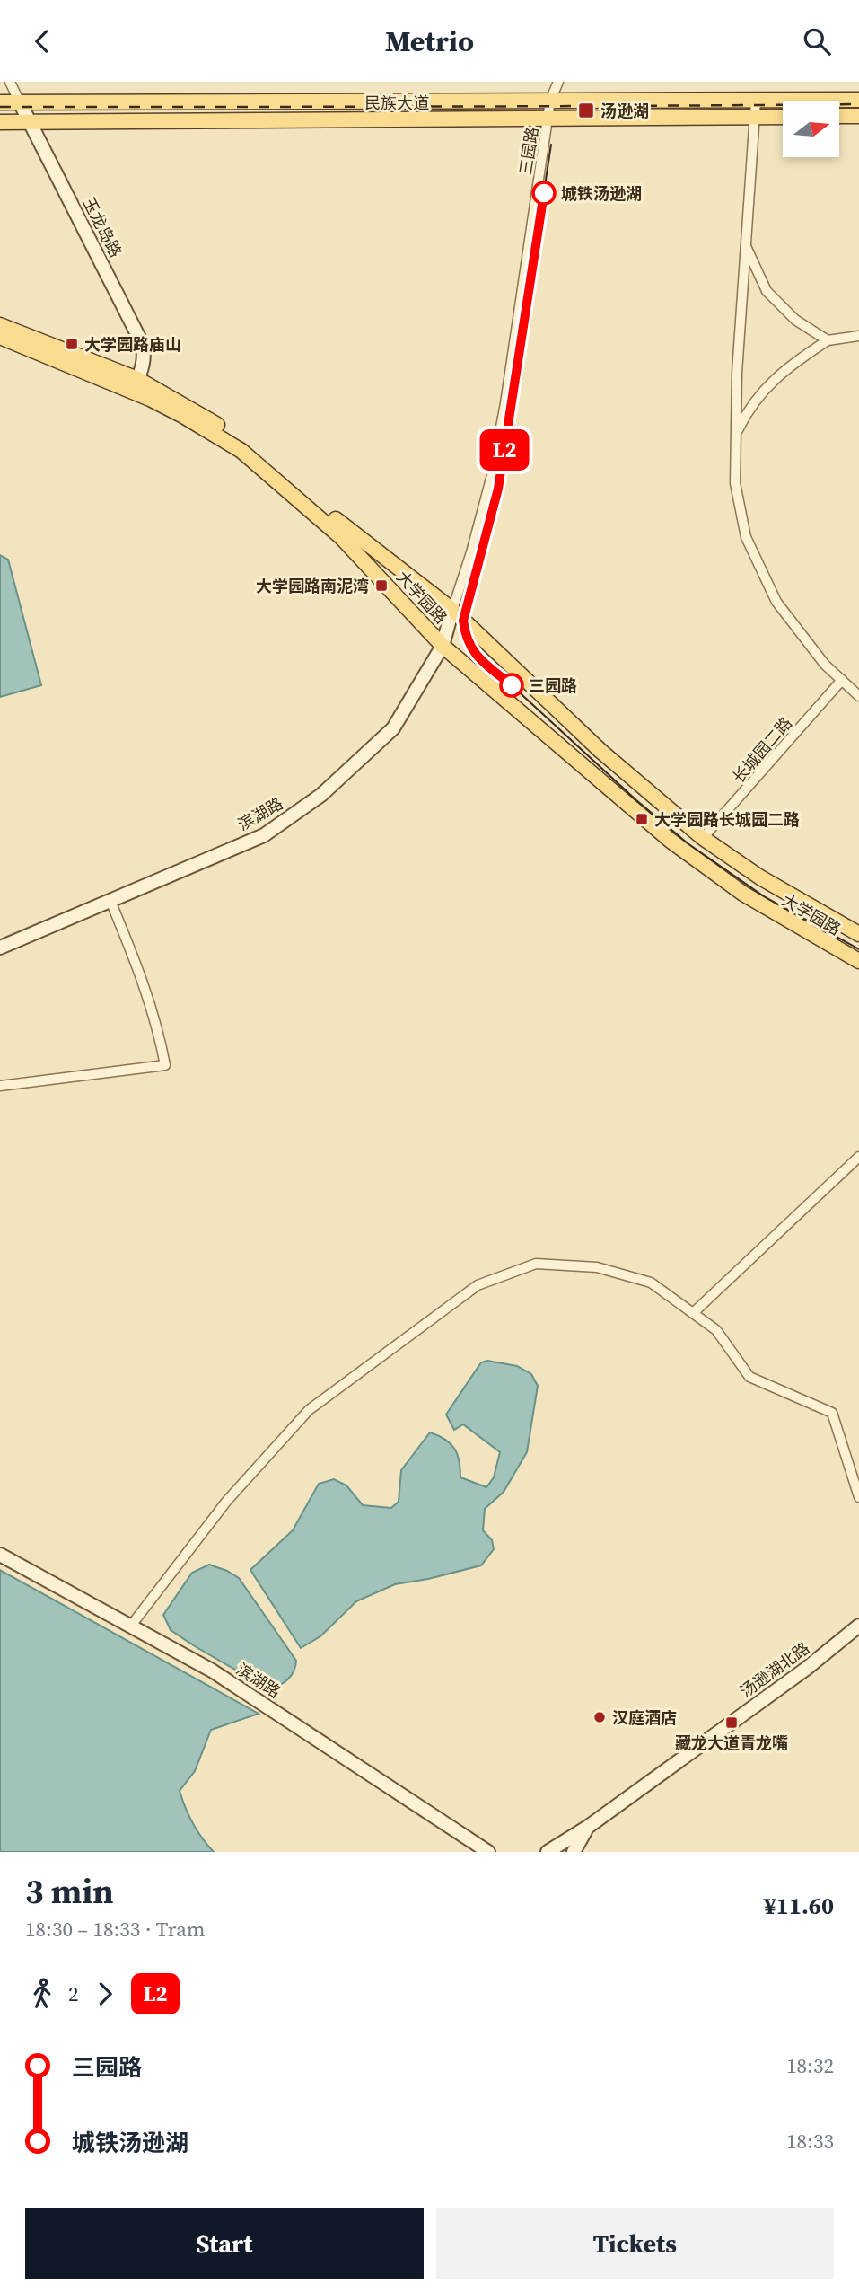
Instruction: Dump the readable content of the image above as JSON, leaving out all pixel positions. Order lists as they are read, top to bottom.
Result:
{
  "streets": {
    "main road": ["民族大道", "大学园路"],
    "street": [
      "三园路",
      "玉龙岛路",
      "长城园二路",
      "滨湖路",
      "汤逊湖北路"
    ]
  },
  "crossings": [
    ["民族大道", "三园路"],
    ["民族大道", "玉龙岛路"],
    ["三园路", "大学园路"],
    ["三园路", "滨湖路"],
    ["玉龙岛路", "大学园路"],
    ["大学园路", "长城园二路"],
    ["大学园路", "滨湖路"]
  ],
  "places": {
    "transit": [
      "汤逊湖",
      "大学园路庙山",
      "大学园路南泥湾",
      "大学园路长城园二路",
      "藏龙大道青龙嘴"
    ],
    "other": ["城铁汤逊湖", "三园路", "汉庭酒店"]
  },
  "lines": ["tram line L2"],
  "north": "right",
  "page": {
    "header": "Metrio",
    "on_map": "L2",
    "heading": ["3 min", "18:30 – 18:33 · Tram", "¥11.60"],
    "legs": ["2", "L2"],
    "list": [
      {
        "name": "三园路",
        "value": "18:32"
      },
      {
        "name": "城铁汤逊湖",
        "value": "18:33"
      }
    ],
    "buttons": ["Start", "Tickets"]
  }
}
